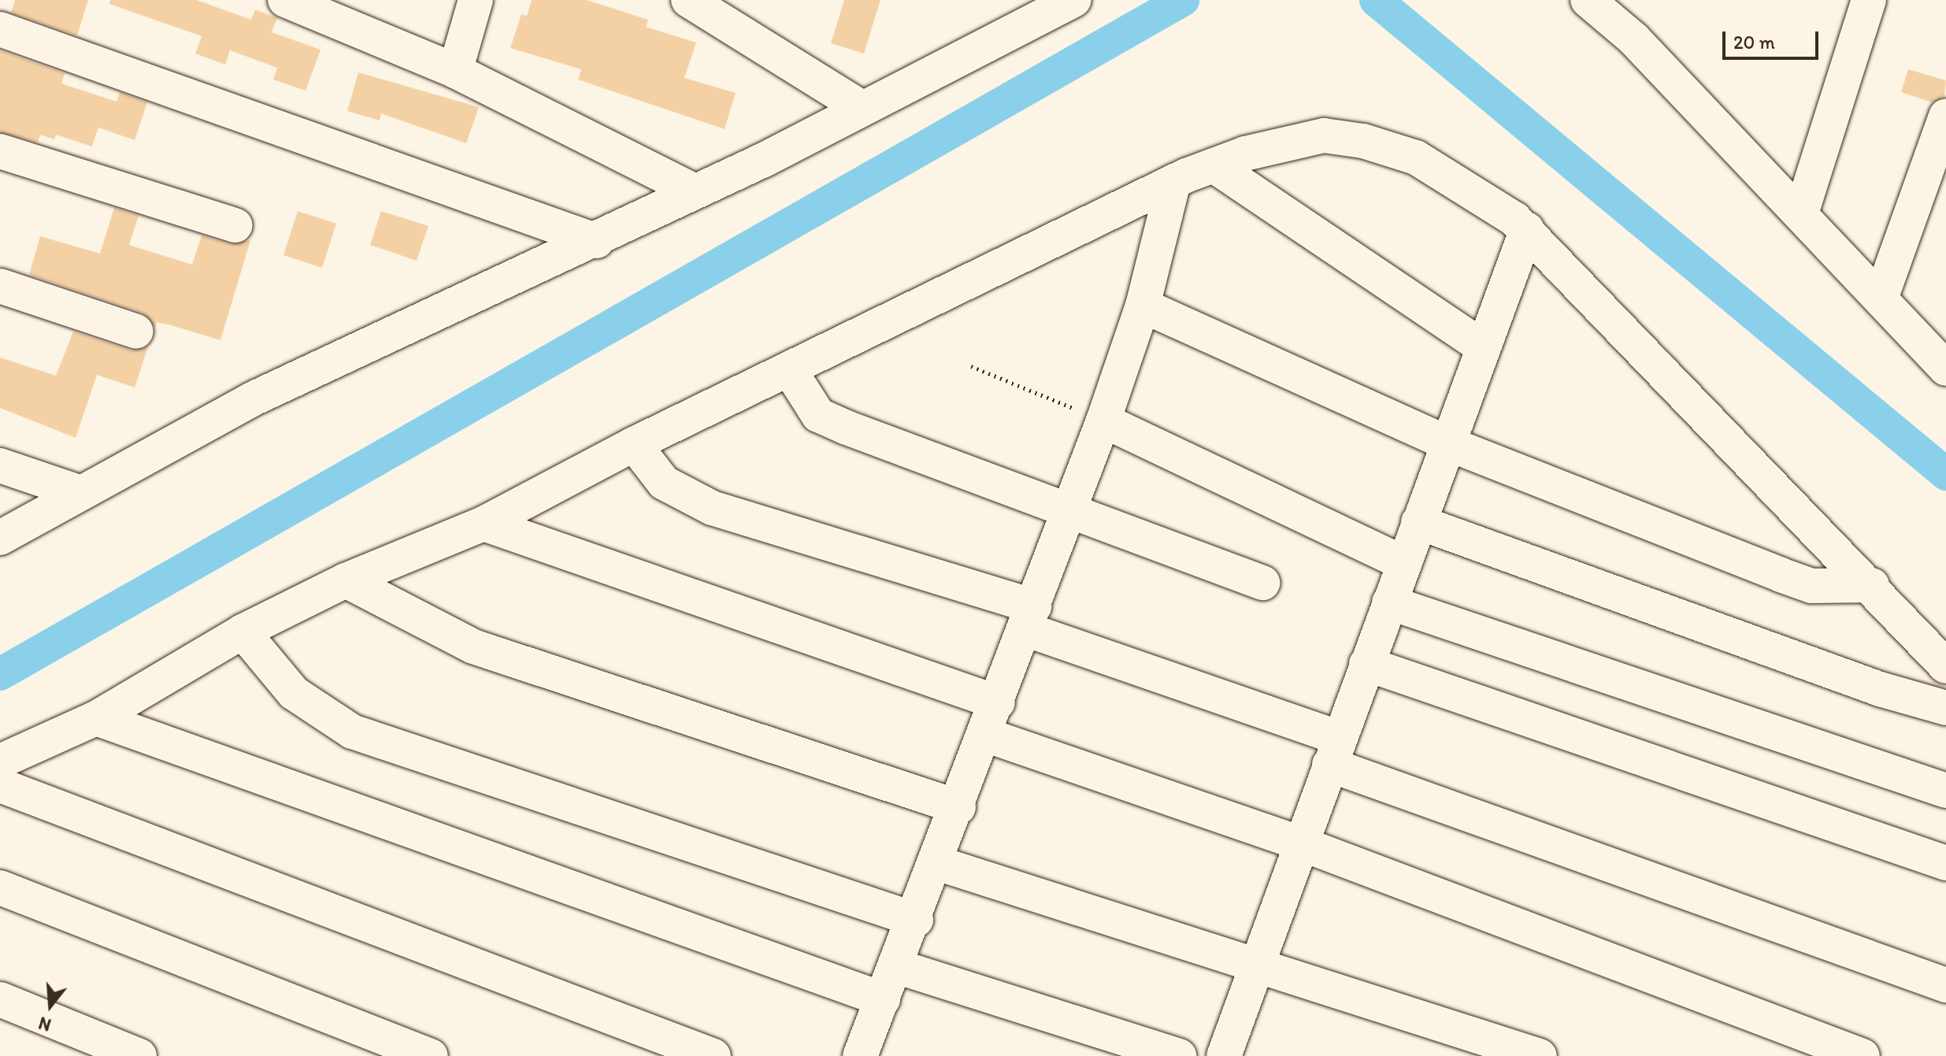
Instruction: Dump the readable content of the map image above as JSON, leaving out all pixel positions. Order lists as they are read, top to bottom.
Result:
{
  "scale_bar": "20 m",
  "north": "bottom"
}
